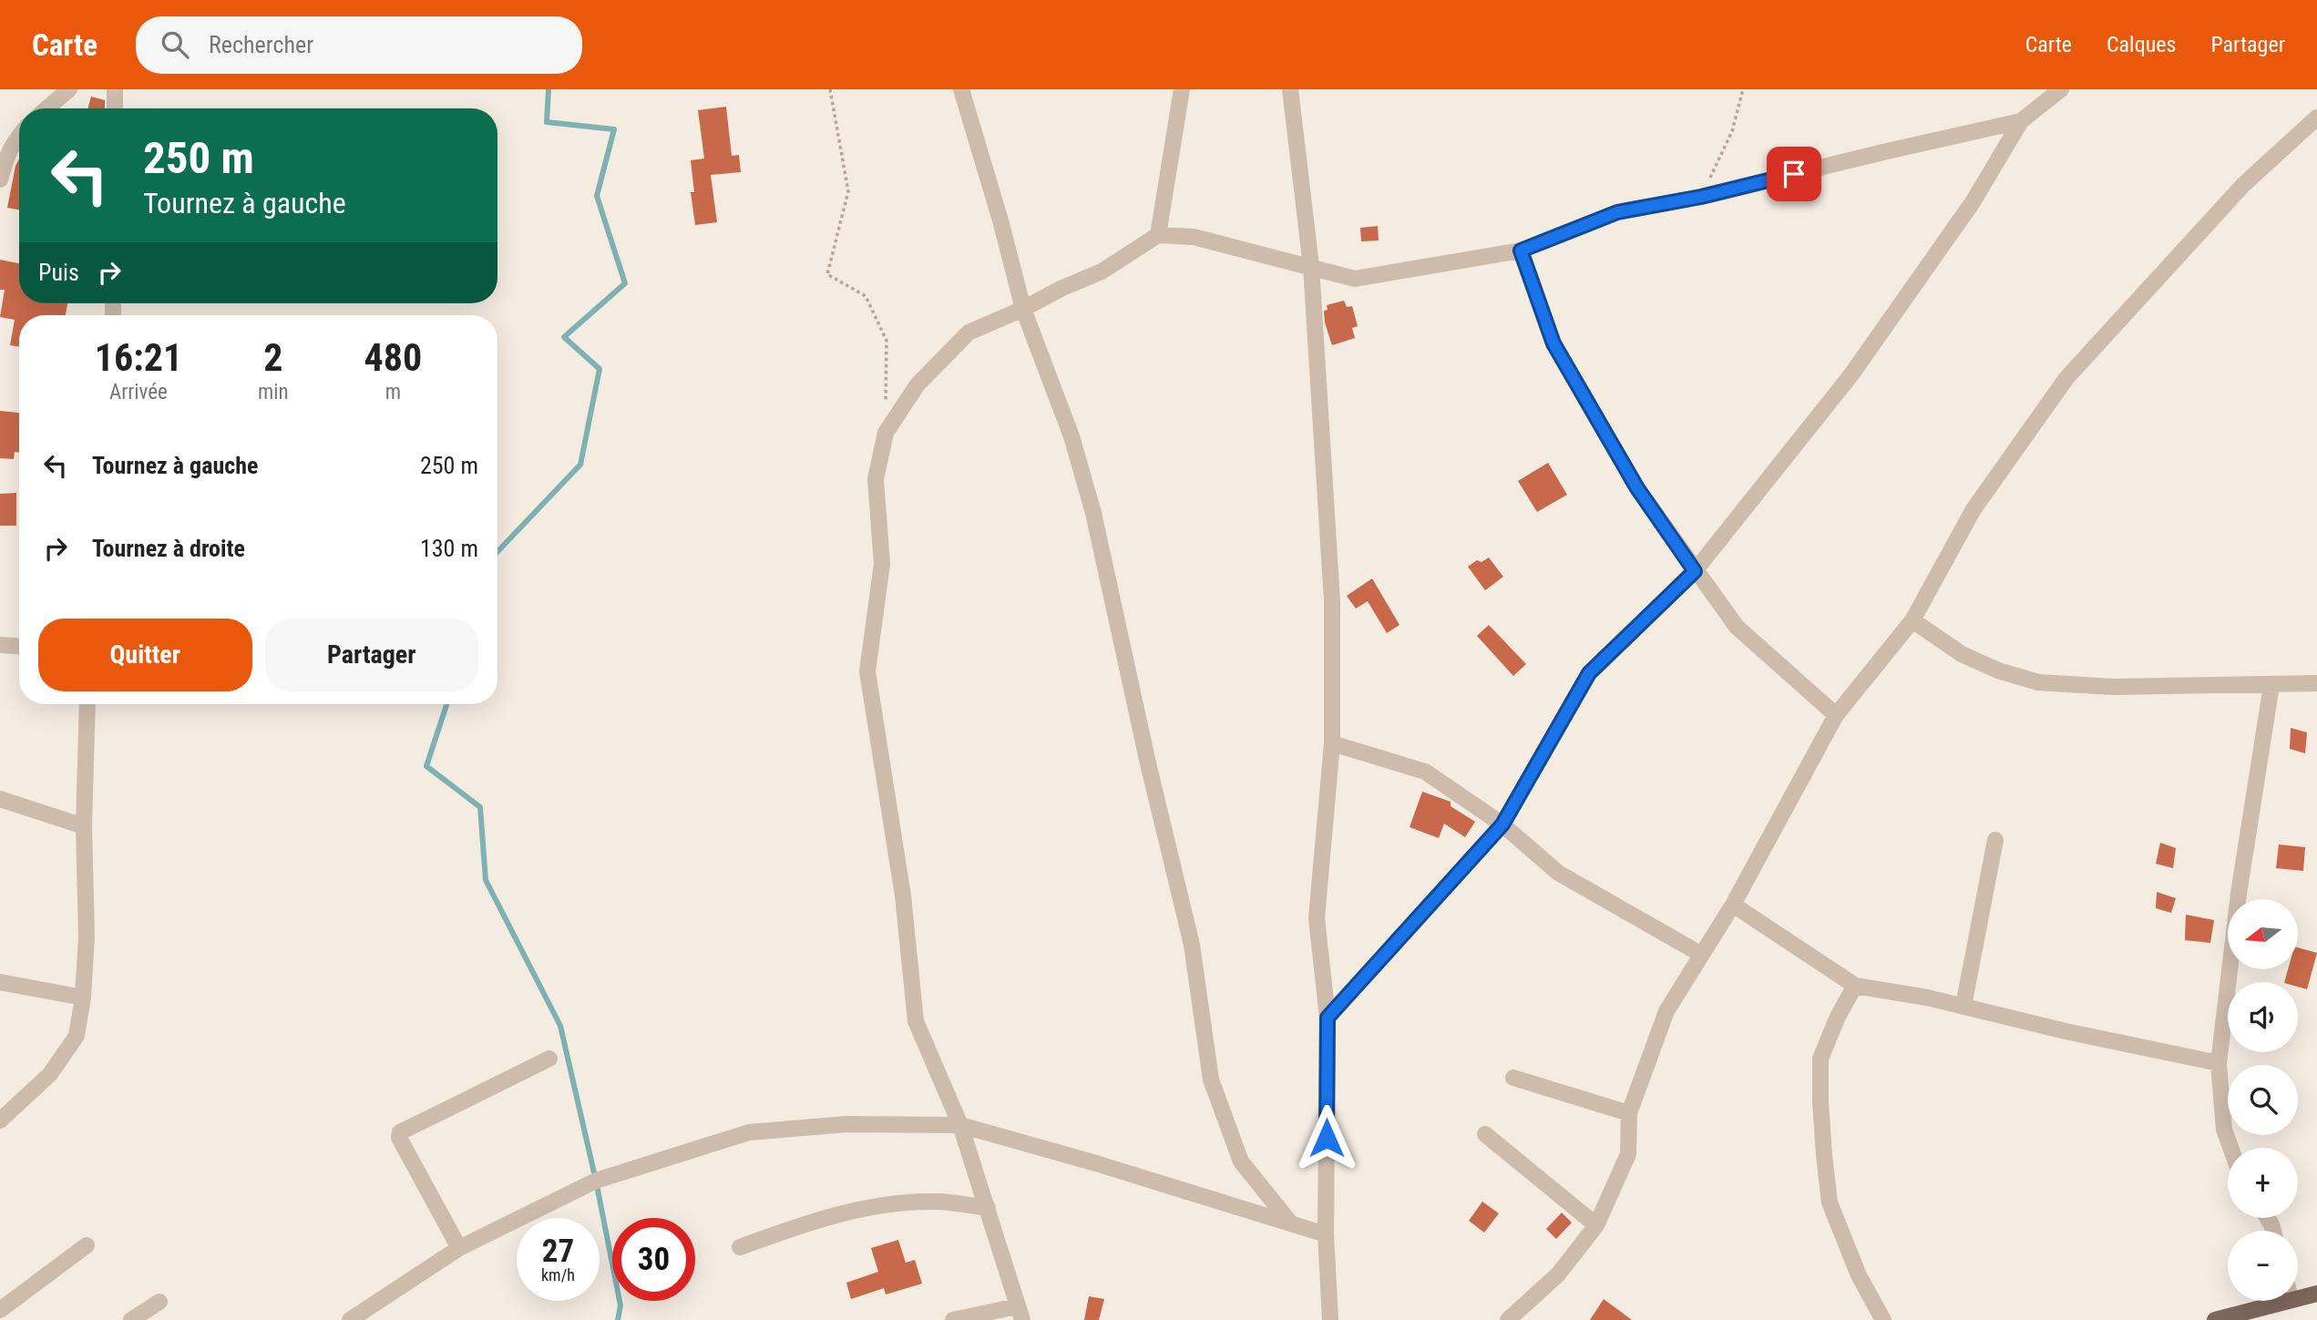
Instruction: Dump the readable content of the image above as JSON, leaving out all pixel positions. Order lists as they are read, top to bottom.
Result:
{
  "north": "left",
  "page": {
    "header": "Carte",
    "search": "Rechercher",
    "nav": ["Carte", "Calques", "Partager"],
    "turn": ["250 m", "Tournez à gauche"],
    "then": "Puis",
    "eta": [
      "16:21",
      "Arrivée",
      "2",
      "min",
      "480",
      "m"
    ],
    "list": [
      {
        "name": "Tournez à gauche",
        "value": "250 m"
      },
      {
        "name": "Tournez à droite",
        "value": "130 m"
      }
    ],
    "buttons": ["Quitter", "Partager"],
    "map_buttons": ["+", "−"],
    "speed": "27 km/h",
    "limit": "30"
  }
}
